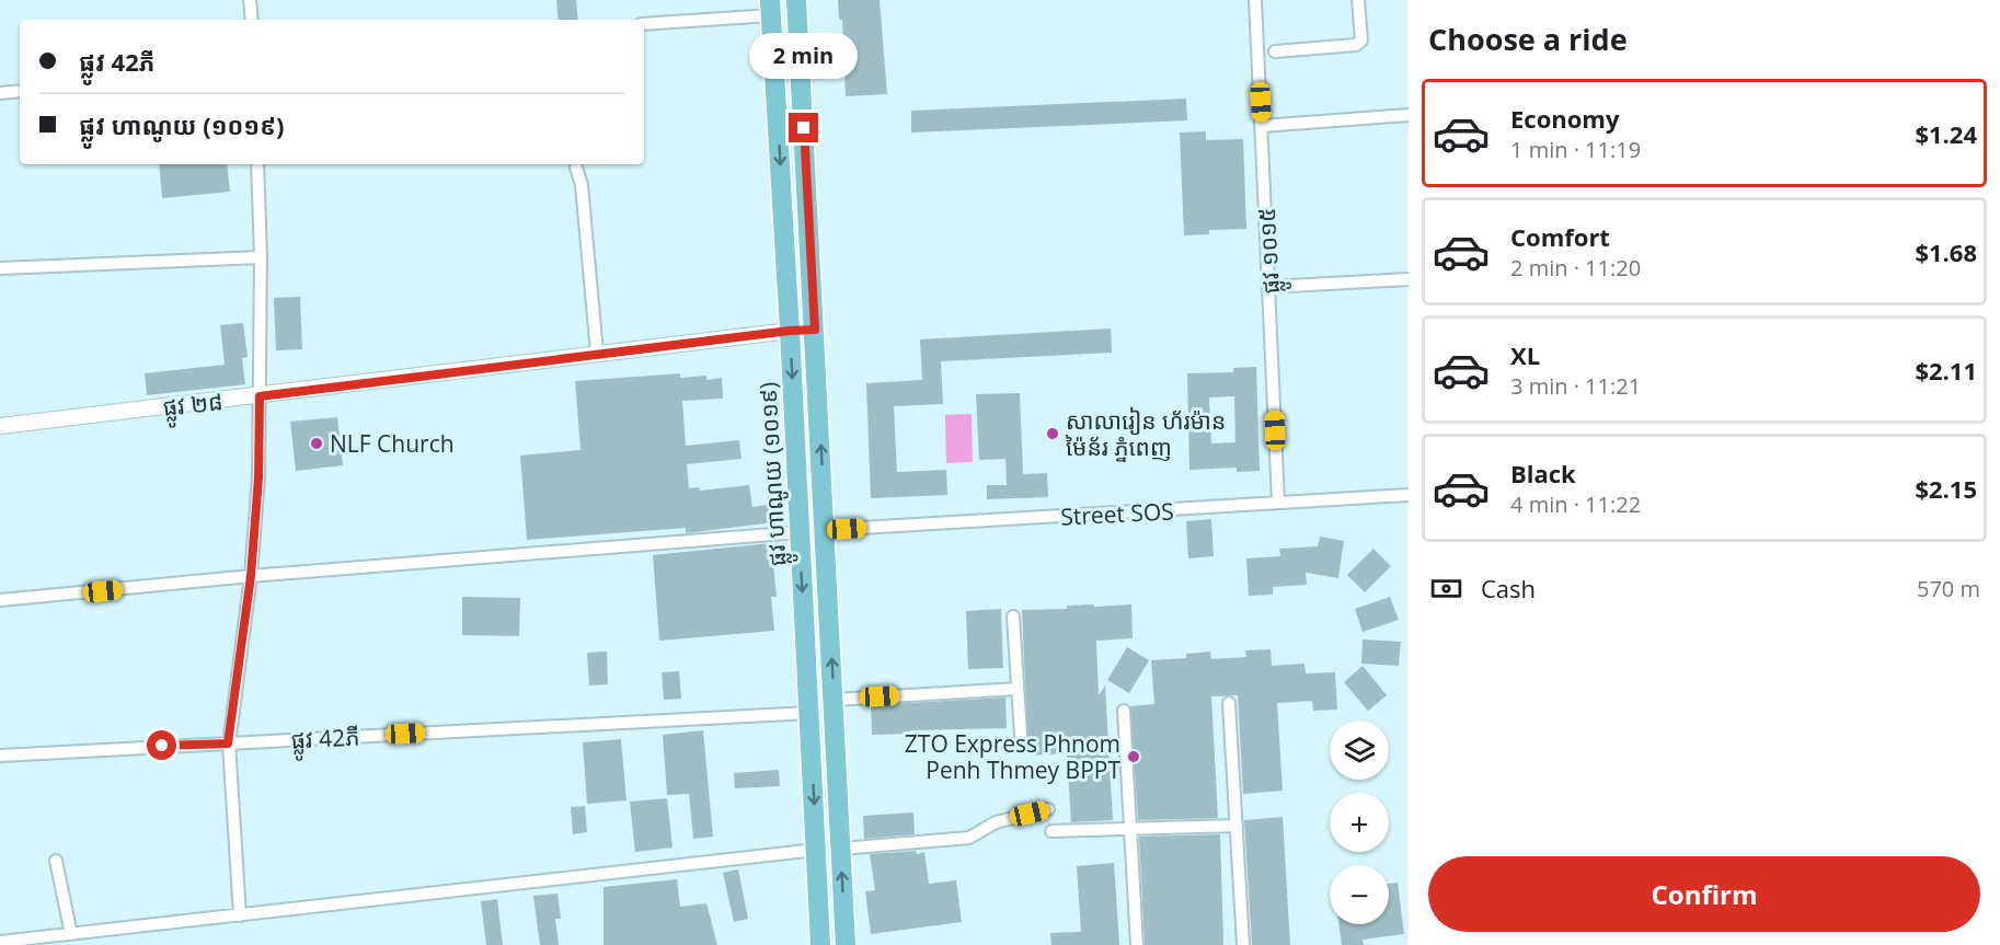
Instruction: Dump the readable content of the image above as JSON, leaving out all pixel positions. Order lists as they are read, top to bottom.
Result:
{
  "streets": {
    "main road": ["ផ្លូវ ហាណូយ (១០១៩)"],
    "street": [
      "ផ្លូវ ១០១៥",
      "ផ្លូវ ២៨",
      "Street SOS",
      "ផ្លូវ 42ភី"
    ]
  },
  "crossings": [
    ["ផ្លូវ ១០១៥", "Street SOS"],
    ["ផ្លូវ ២៨", "ផ្លូវ ហាណូយ (១០១៩)"],
    ["ផ្លូវ ហាណូយ (១០១៩)", "ផ្លូវ 42ភី"]
  ],
  "places": ["សាលារៀន ហ័រម៉ាន ម៉ៃន័រ ភ្នំពេញ", "NLF Church", "ZTO Express Phnom Penh Thmey BPPT"],
  "page": {
    "heading": "Choose a ride",
    "banner": ["ផ្លូវ 42ភី", "ផ្លូវ ហាណូយ (១០១៩)"],
    "bubble": "2 min",
    "list": [
      {
        "name": "Economy",
        "note": "1 min · 11:19",
        "value": "$1.24"
      },
      {
        "name": "Comfort",
        "note": "2 min · 11:20",
        "value": "$1.68"
      },
      {
        "name": "XL",
        "note": "3 min · 11:21",
        "value": "$2.11"
      },
      {
        "name": "Black",
        "note": "4 min · 11:22",
        "value": "$2.15"
      }
    ],
    "pay": ["Cash", "570 m"],
    "map_buttons": ["+", "−"],
    "buttons": "Confirm"
  }
}
